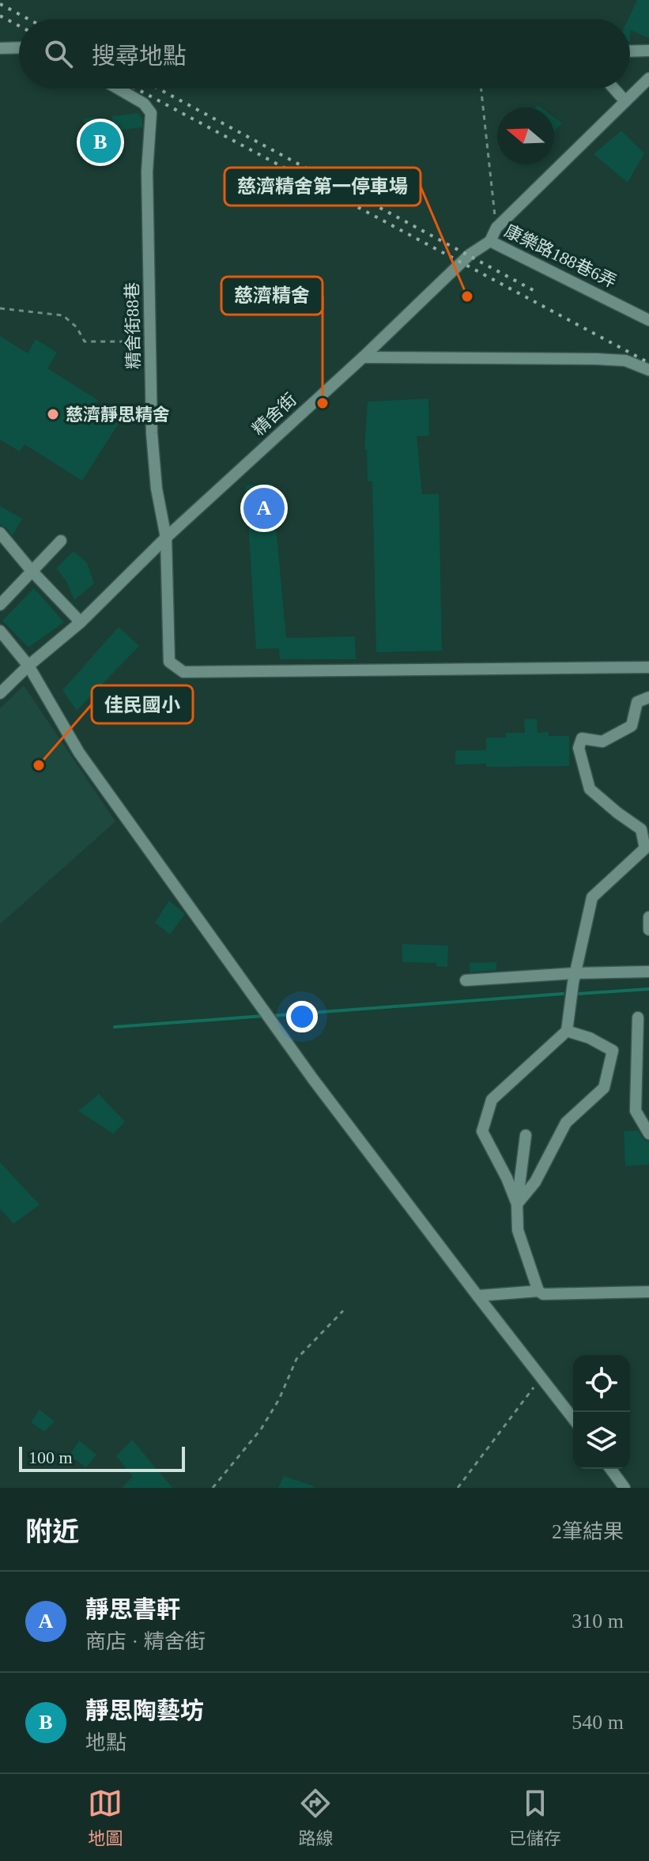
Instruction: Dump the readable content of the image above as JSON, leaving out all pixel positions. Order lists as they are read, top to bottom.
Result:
{
  "streets": {
    "street": ["康樂路188巷6弄", "精舍街88巷", "精舍街"]
  },
  "crossings": [
    ["康樂路188巷6弄", "精舍街"],
    ["精舍街88巷", "精舍街"]
  ],
  "places": [
    "慈濟精舍第一停車場",
    "慈濟精舍",
    "慈濟靜思精舍",
    "佳民國小"
  ],
  "scale_bar": "100 m",
  "north": "left",
  "page": {
    "search": "搜尋地點",
    "pins": ["B", "A"],
    "scale": "100 m",
    "heading": ["附近", "2筆結果"],
    "list": [
      {
        "mark": "A",
        "name": "靜思書軒",
        "note": "商店 · 精舍街",
        "value": "310 m"
      },
      {
        "mark": "B",
        "name": "靜思陶藝坊",
        "note": "地點",
        "value": "540 m"
      }
    ],
    "nav": ["地圖", "路線", "已儲存"]
  }
}
